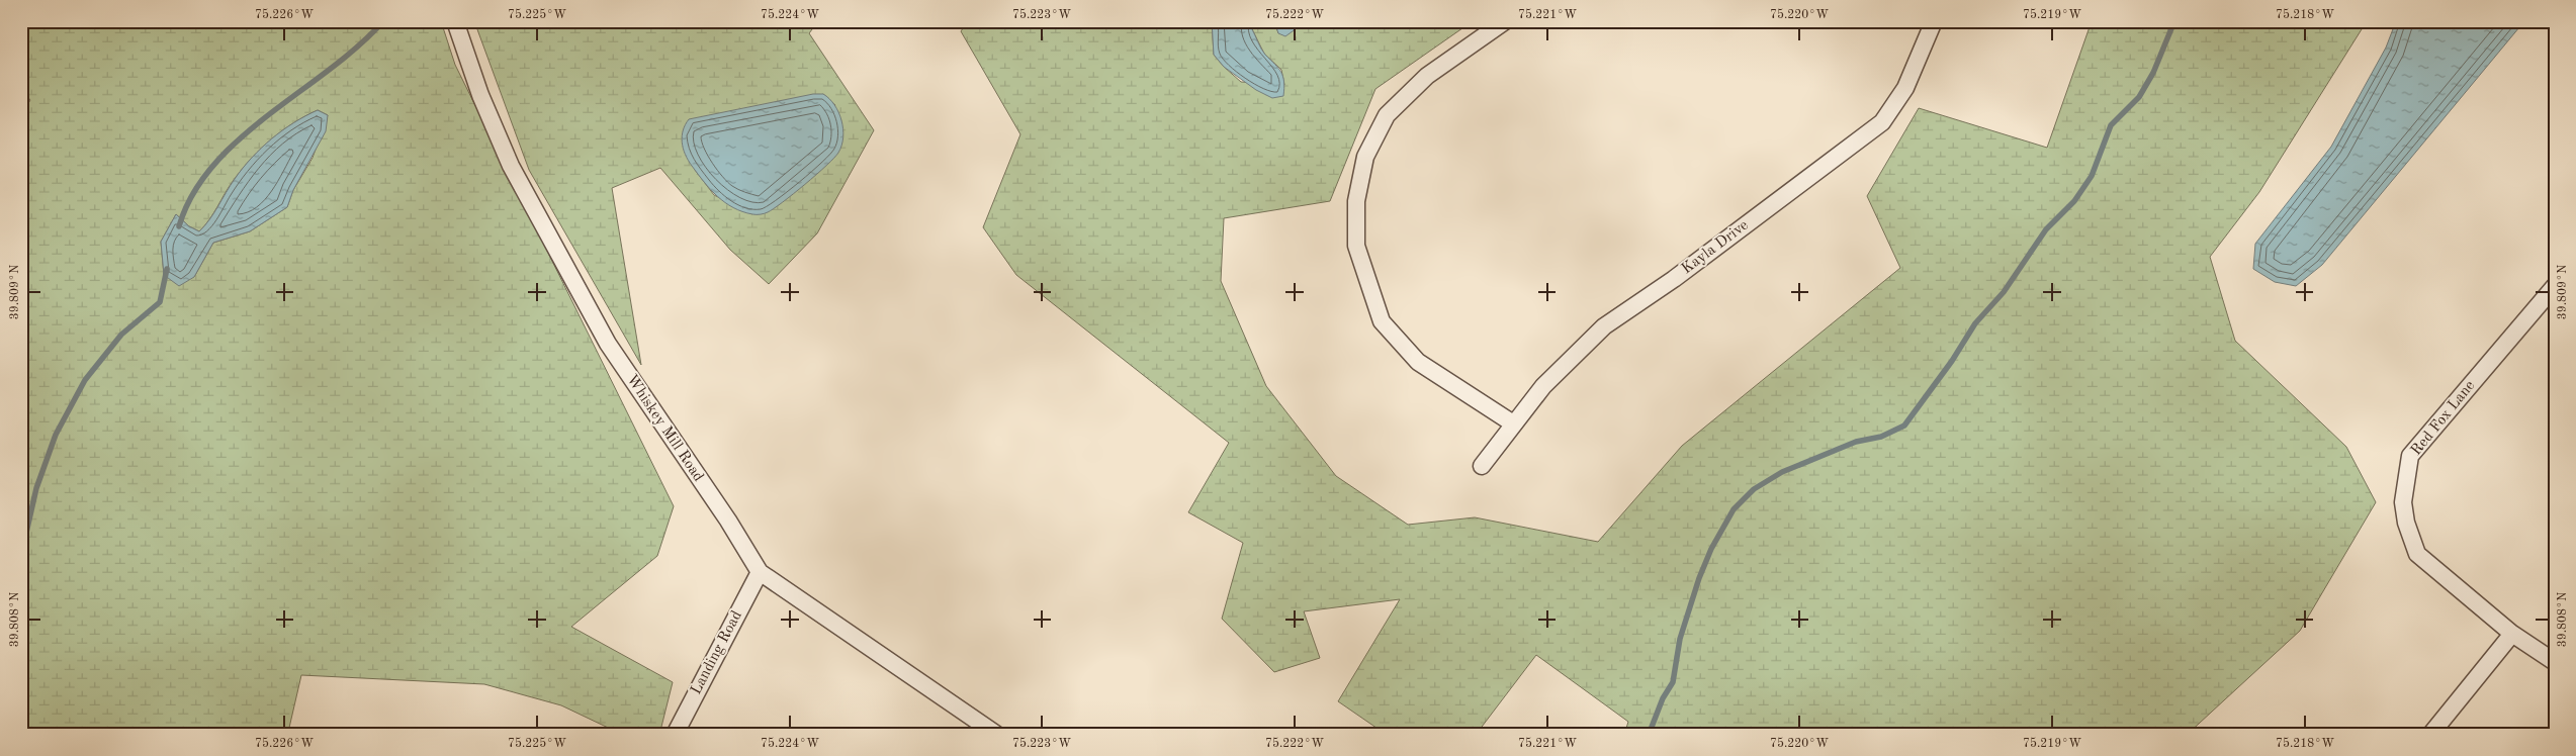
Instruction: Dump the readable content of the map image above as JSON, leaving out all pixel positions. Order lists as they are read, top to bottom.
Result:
{
  "streets": {
    "street": [
      "Kayla Drive",
      "Red Fox Lane",
      "Whiskey Mill Road",
      "Landing Road"
    ]
  },
  "crossings": [
    ["Whiskey Mill Road", "Landing Road"]
  ],
  "coordinates": [
    "75.226°W",
    "75.225°W",
    "75.224°W",
    "75.223°W",
    "75.222°W",
    "75.221°W",
    "75.220°W",
    "75.219°W",
    "75.218°W",
    "39.809°N",
    "39.808°N"
  ]
}
